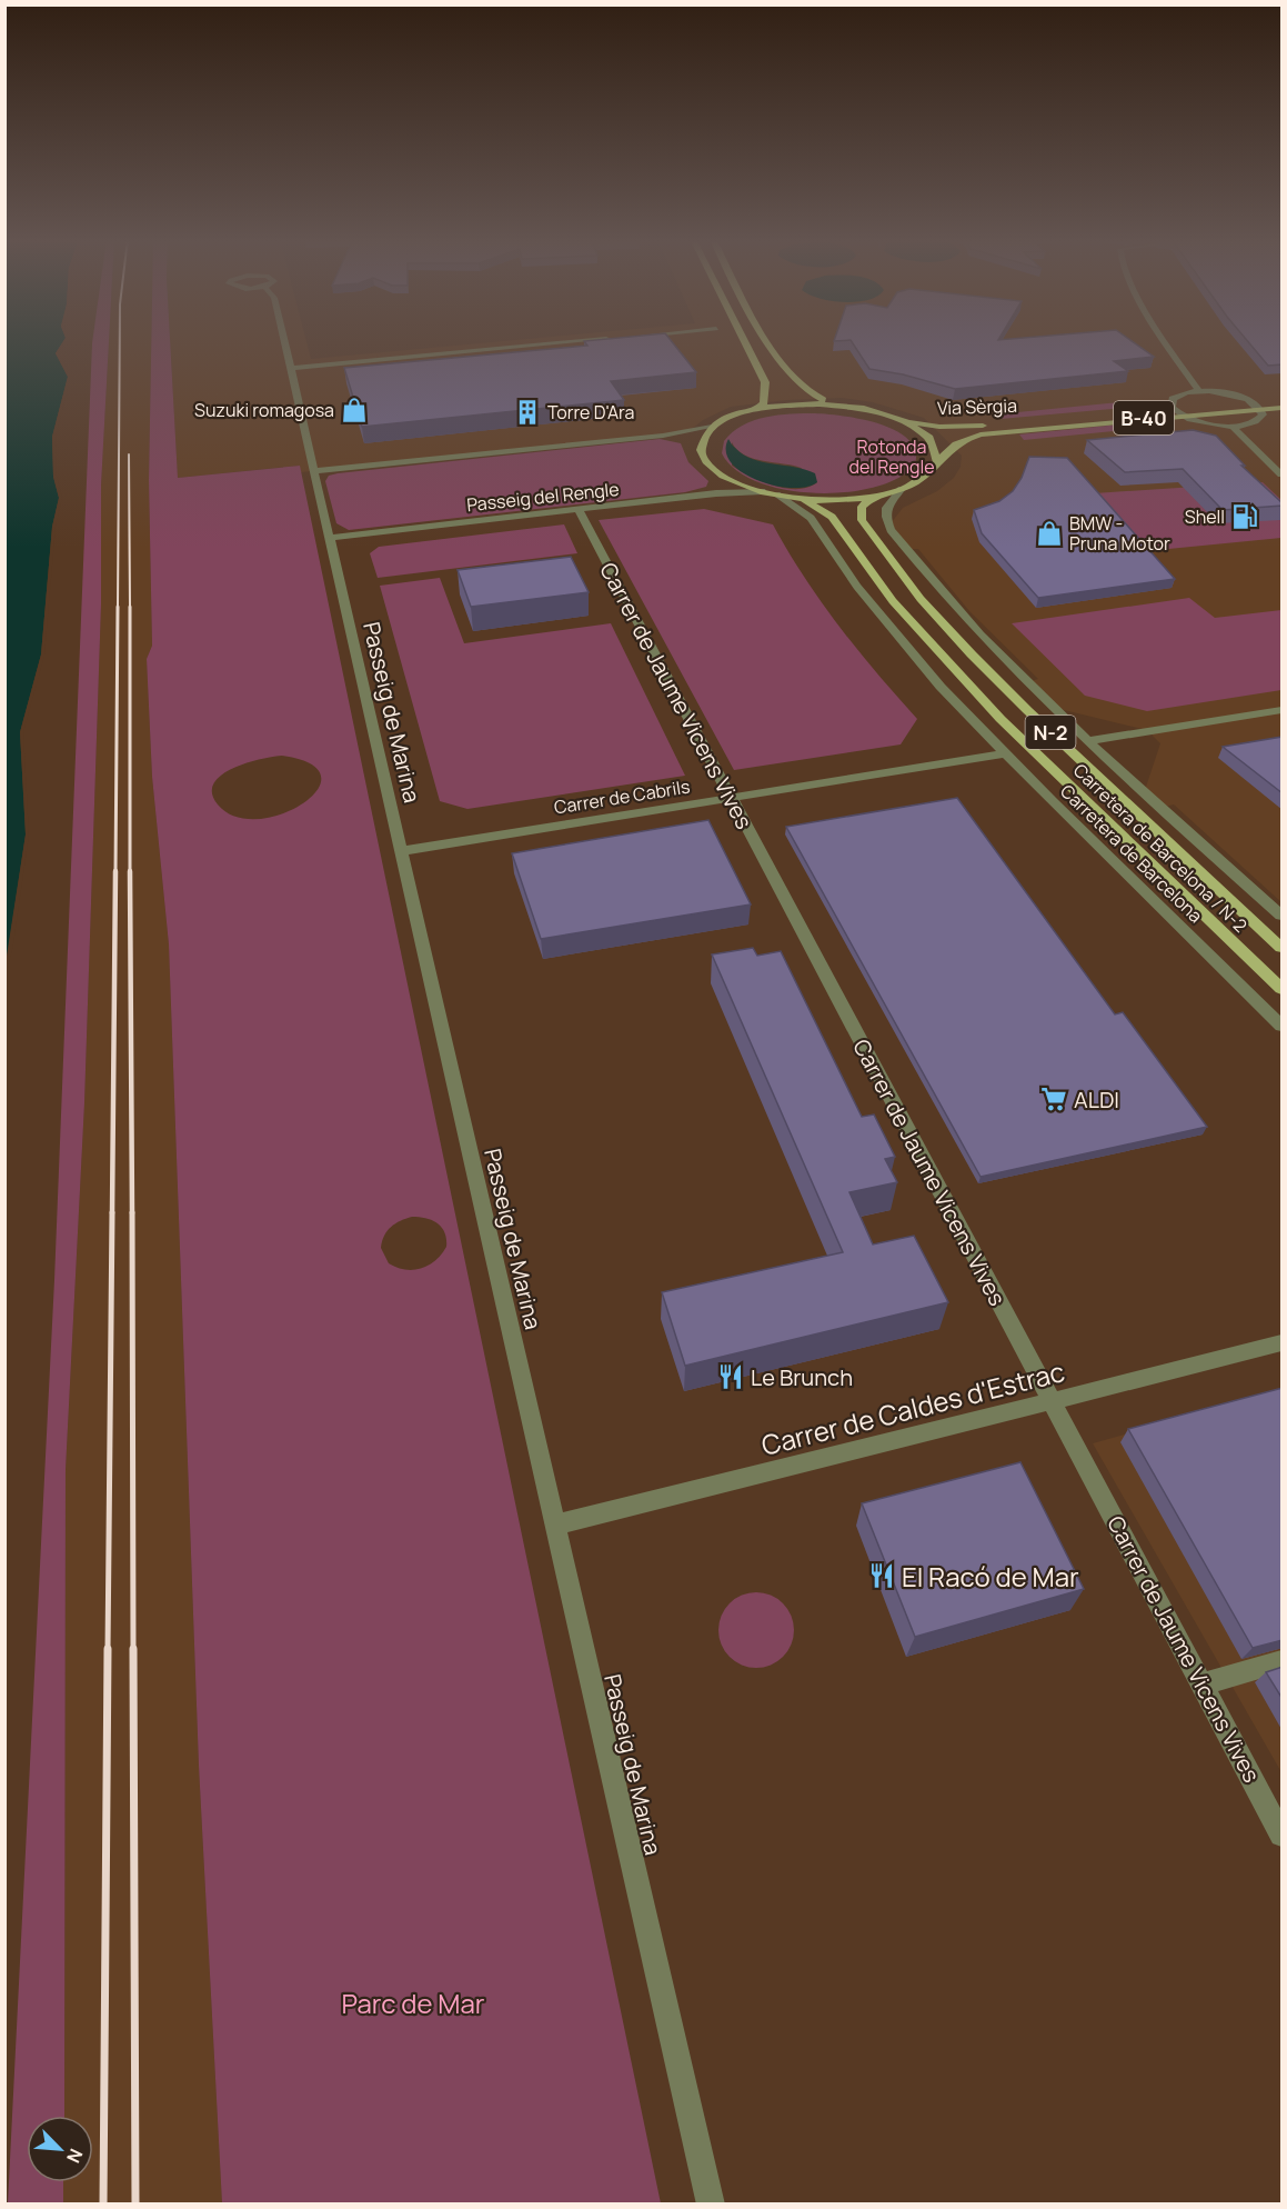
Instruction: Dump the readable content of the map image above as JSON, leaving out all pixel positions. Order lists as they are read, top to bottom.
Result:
{
  "streets": {
    "main road": [
      "Via Sèrgia",
      "B-40",
      "N-2",
      "Carretera de Barcelona / N-2"
    ],
    "street": [
      "Passeig del Rengle",
      "Carrer de Jaume Vicens Vives",
      "Passeig de Marina",
      "Carrer de Cabrils",
      "Carretera de Barcelona",
      "Carrer de Caldes d'Estrac"
    ]
  },
  "crossings": [
    ["Via Sèrgia", "N-2"],
    ["Passeig del Rengle", "Carrer de Jaume Vicens Vives"],
    ["Passeig del Rengle", "Passeig de Marina"],
    ["Passeig del Rengle", "N-2"],
    ["Carrer de Jaume Vicens Vives", "Carrer de Cabrils"],
    ["Carrer de Jaume Vicens Vives", "Carrer de Caldes d'Estrac"],
    ["Passeig de Marina", "Carrer de Cabrils"],
    ["Passeig de Marina", "Carrer de Caldes d'Estrac"],
    ["N-2", "Carretera de Barcelona / N-2"],
    ["N-2", "Carretera de Barcelona"],
    ["Carrer de Cabrils", "Carretera de Barcelona"]
  ],
  "parks": ["Rotonda del Rengle", "Parc de Mar"],
  "places": {
    "shop": ["Suzuki romagosa", "BMW - Pruna Motor"],
    "building": ["Torre D'Ara"],
    "fuel station": ["Shell"],
    "supermarket": ["ALDI"],
    "restaurant": ["Le Brunch", "El Racó de Mar"]
  },
  "north": "bottom right"
}
